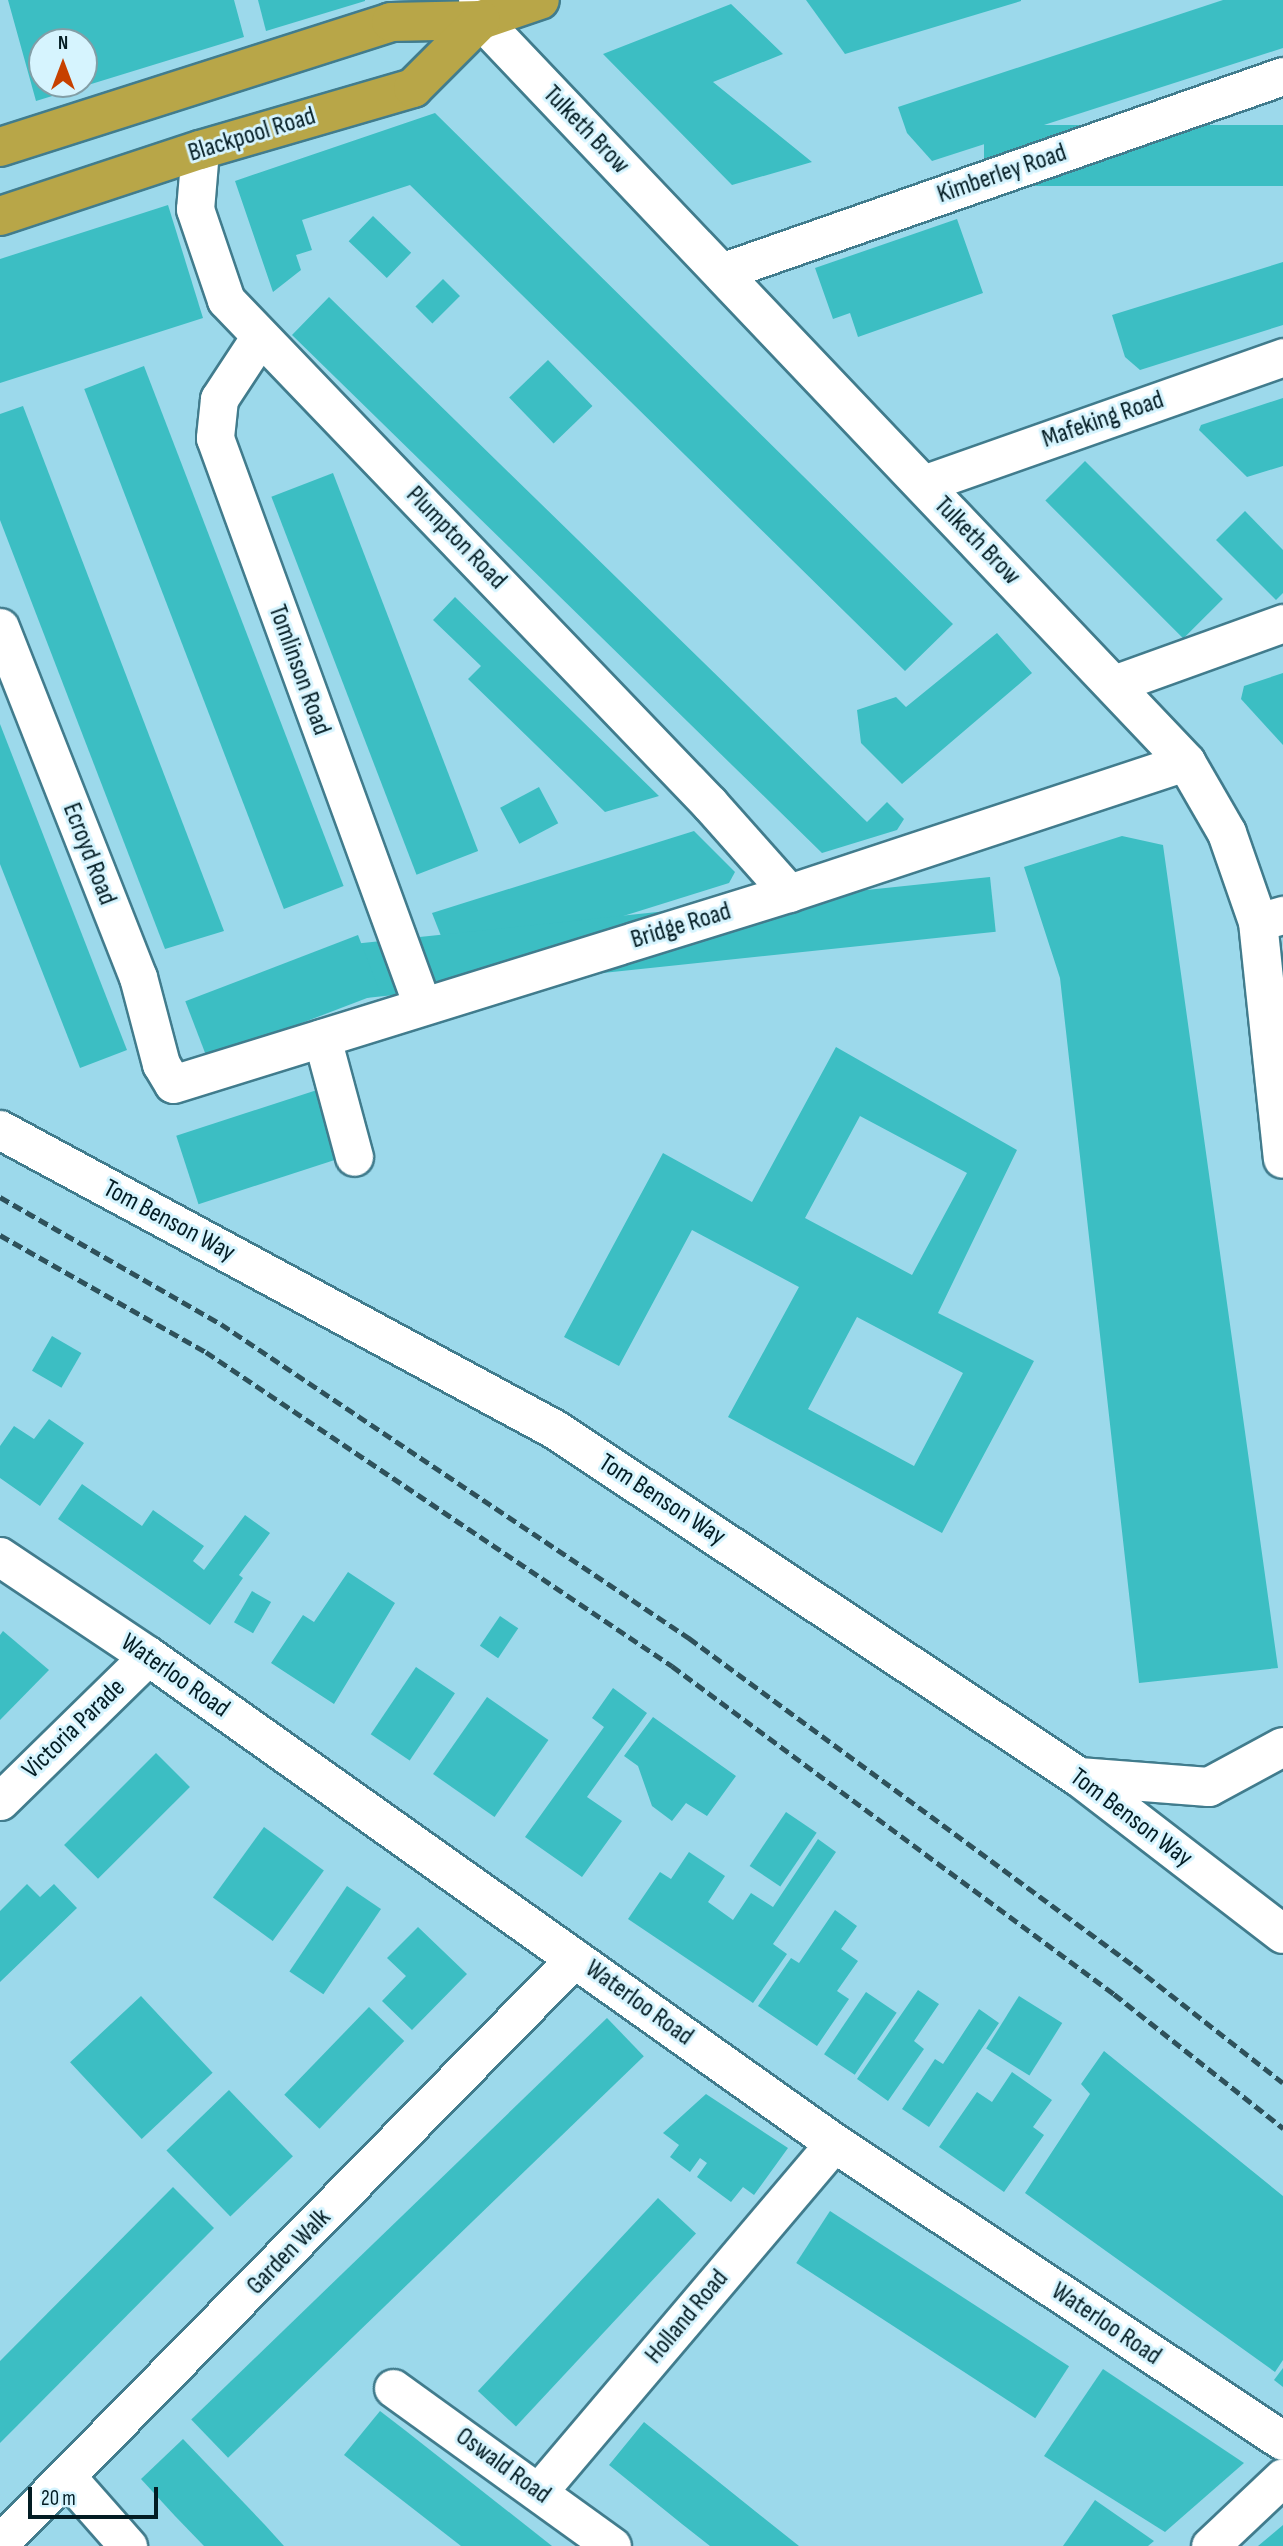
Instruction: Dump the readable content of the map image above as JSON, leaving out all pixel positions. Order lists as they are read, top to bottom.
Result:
{
  "streets": {
    "highway": ["Blackpool Road"],
    "street": [
      "Tulketh Brow",
      "Kimberley Road",
      "Mafeking Road",
      "Plumpton Road",
      "Tomlinson Road",
      "Ecroyd Road",
      "Bridge Road",
      "Tom Benson Way",
      "Waterloo Road",
      "Victoria Parade",
      "Garden Walk",
      "Holland Road",
      "Oswald Road"
    ]
  },
  "crossings": [
    ["Tulketh Brow", "Blackpool Road"],
    ["Tulketh Brow", "Kimberley Road"],
    ["Tulketh Brow", "Mafeking Road"],
    ["Tulketh Brow", "Bridge Road"],
    ["Blackpool Road", "Plumpton Road"],
    ["Plumpton Road", "Tomlinson Road"],
    ["Plumpton Road", "Bridge Road"],
    ["Tomlinson Road", "Bridge Road"],
    ["Ecroyd Road", "Bridge Road"],
    ["Waterloo Road", "Victoria Parade"],
    ["Waterloo Road", "Garden Walk"],
    ["Waterloo Road", "Holland Road"],
    ["Holland Road", "Oswald Road"]
  ],
  "scale_bar": "20 m",
  "north": "top"
}
